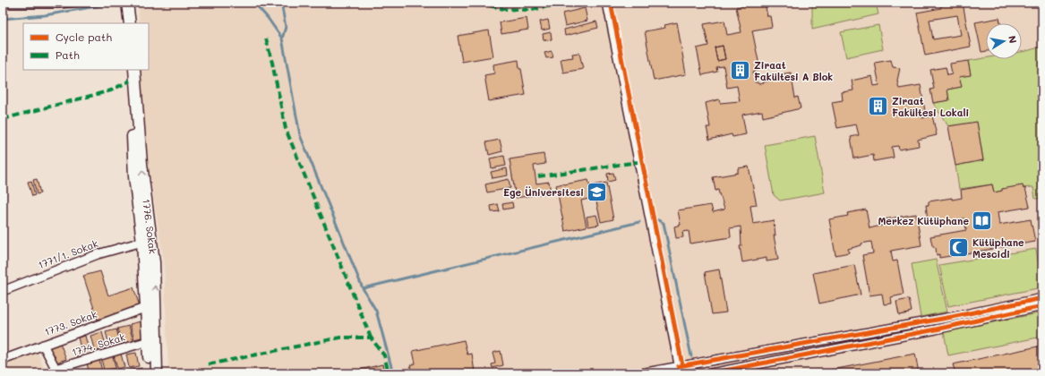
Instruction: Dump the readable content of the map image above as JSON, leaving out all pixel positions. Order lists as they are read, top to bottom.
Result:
{
  "streets": {
    "street": [
      "1776. Sokak",
      "1771/1. Sokak",
      "1773. Sokak",
      "1774. Sokak"
    ]
  },
  "crossings": [
    ["1776. Sokak", "1771/1. Sokak"],
    ["1776. Sokak", "1773. Sokak"],
    ["1776. Sokak", "1774. Sokak"]
  ],
  "places": {
    "building": ["Ziraat Fakültesi A Blok", "Ziraat Fakültesi Lokali"],
    "school or university": ["Ege Üniversitesi"],
    "library": ["Merkez Kütüphane"],
    "mosque": ["Kütüphane Mescidi"]
  },
  "legend": ["Cycle path", "Path"],
  "north": "right"
}
